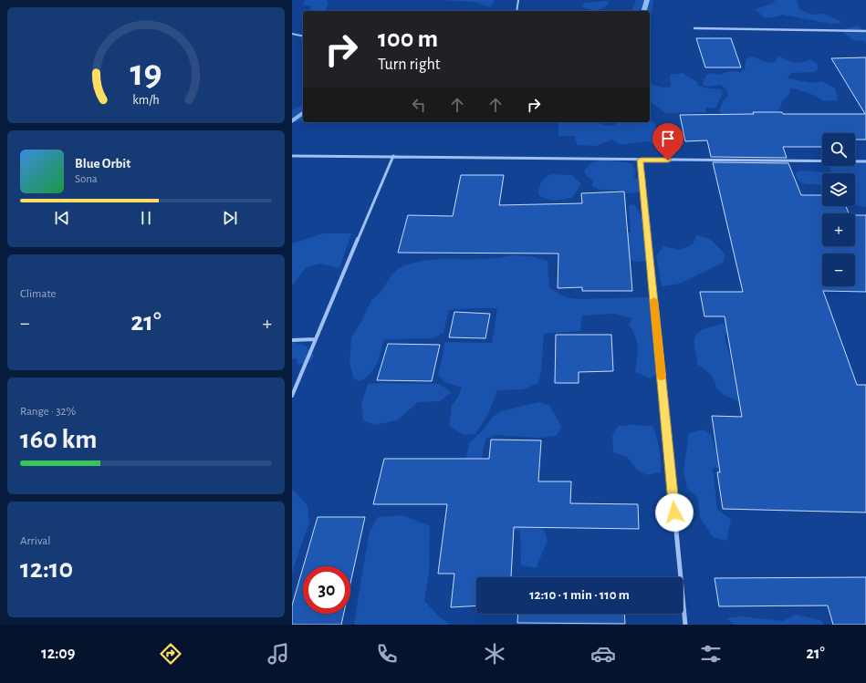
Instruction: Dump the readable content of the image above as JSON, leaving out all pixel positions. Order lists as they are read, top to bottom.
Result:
{
  "page": {
    "turn": ["100 m", "Turn right"],
    "map_buttons": ["+", "−"],
    "song": ["Blue Orbit", "Sona"],
    "tile": [
      "Climate",
      ["Range · 32%", "160 km"],
      ["Arrival", "12:10"]
    ],
    "heat": ["−", "21°", "+"],
    "limit": "30",
    "trip": "12:10 · 1 min · 110 m",
    "tabs": ["12:09", "21°"],
    "gauge": ["19", "km/h"]
  }
}
